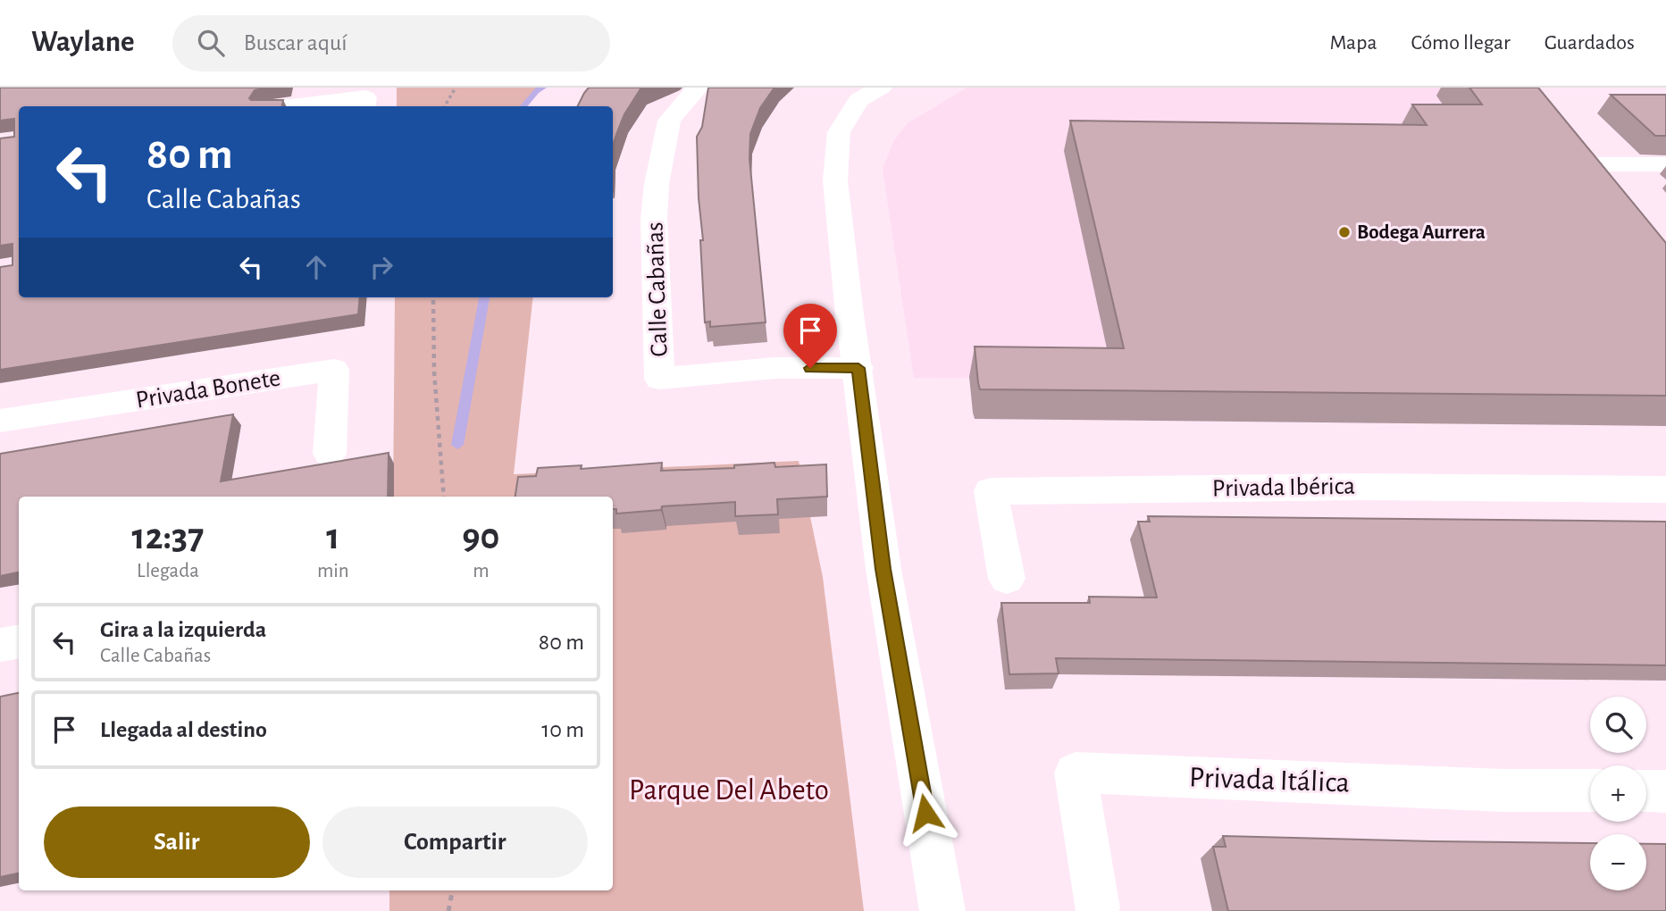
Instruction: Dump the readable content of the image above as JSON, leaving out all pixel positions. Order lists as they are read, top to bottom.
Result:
{
  "streets": {
    "street": [
      "Calle Cabañas",
      "Privada Bonete",
      "Privada Ibérica",
      "Privada Itálica"
    ]
  },
  "parks": ["Parque Del Abeto"],
  "places": ["Bodega Aurrera"],
  "page": {
    "header": "Waylane",
    "search": "Buscar aquí",
    "nav": ["Mapa", "Cómo llegar", "Guardados"],
    "turn": ["80 m", "Calle Cabañas"],
    "eta": [
      "12:37",
      "Llegada",
      "1",
      "min",
      "90",
      "m"
    ],
    "list": [
      {
        "name": "Gira a la izquierda",
        "note": "Calle Cabañas",
        "value": "80 m"
      },
      {
        "name": "Llegada al destino",
        "value": "10 m"
      }
    ],
    "map_buttons": ["+", "−"],
    "buttons": ["Salir", "Compartir"]
  }
}
